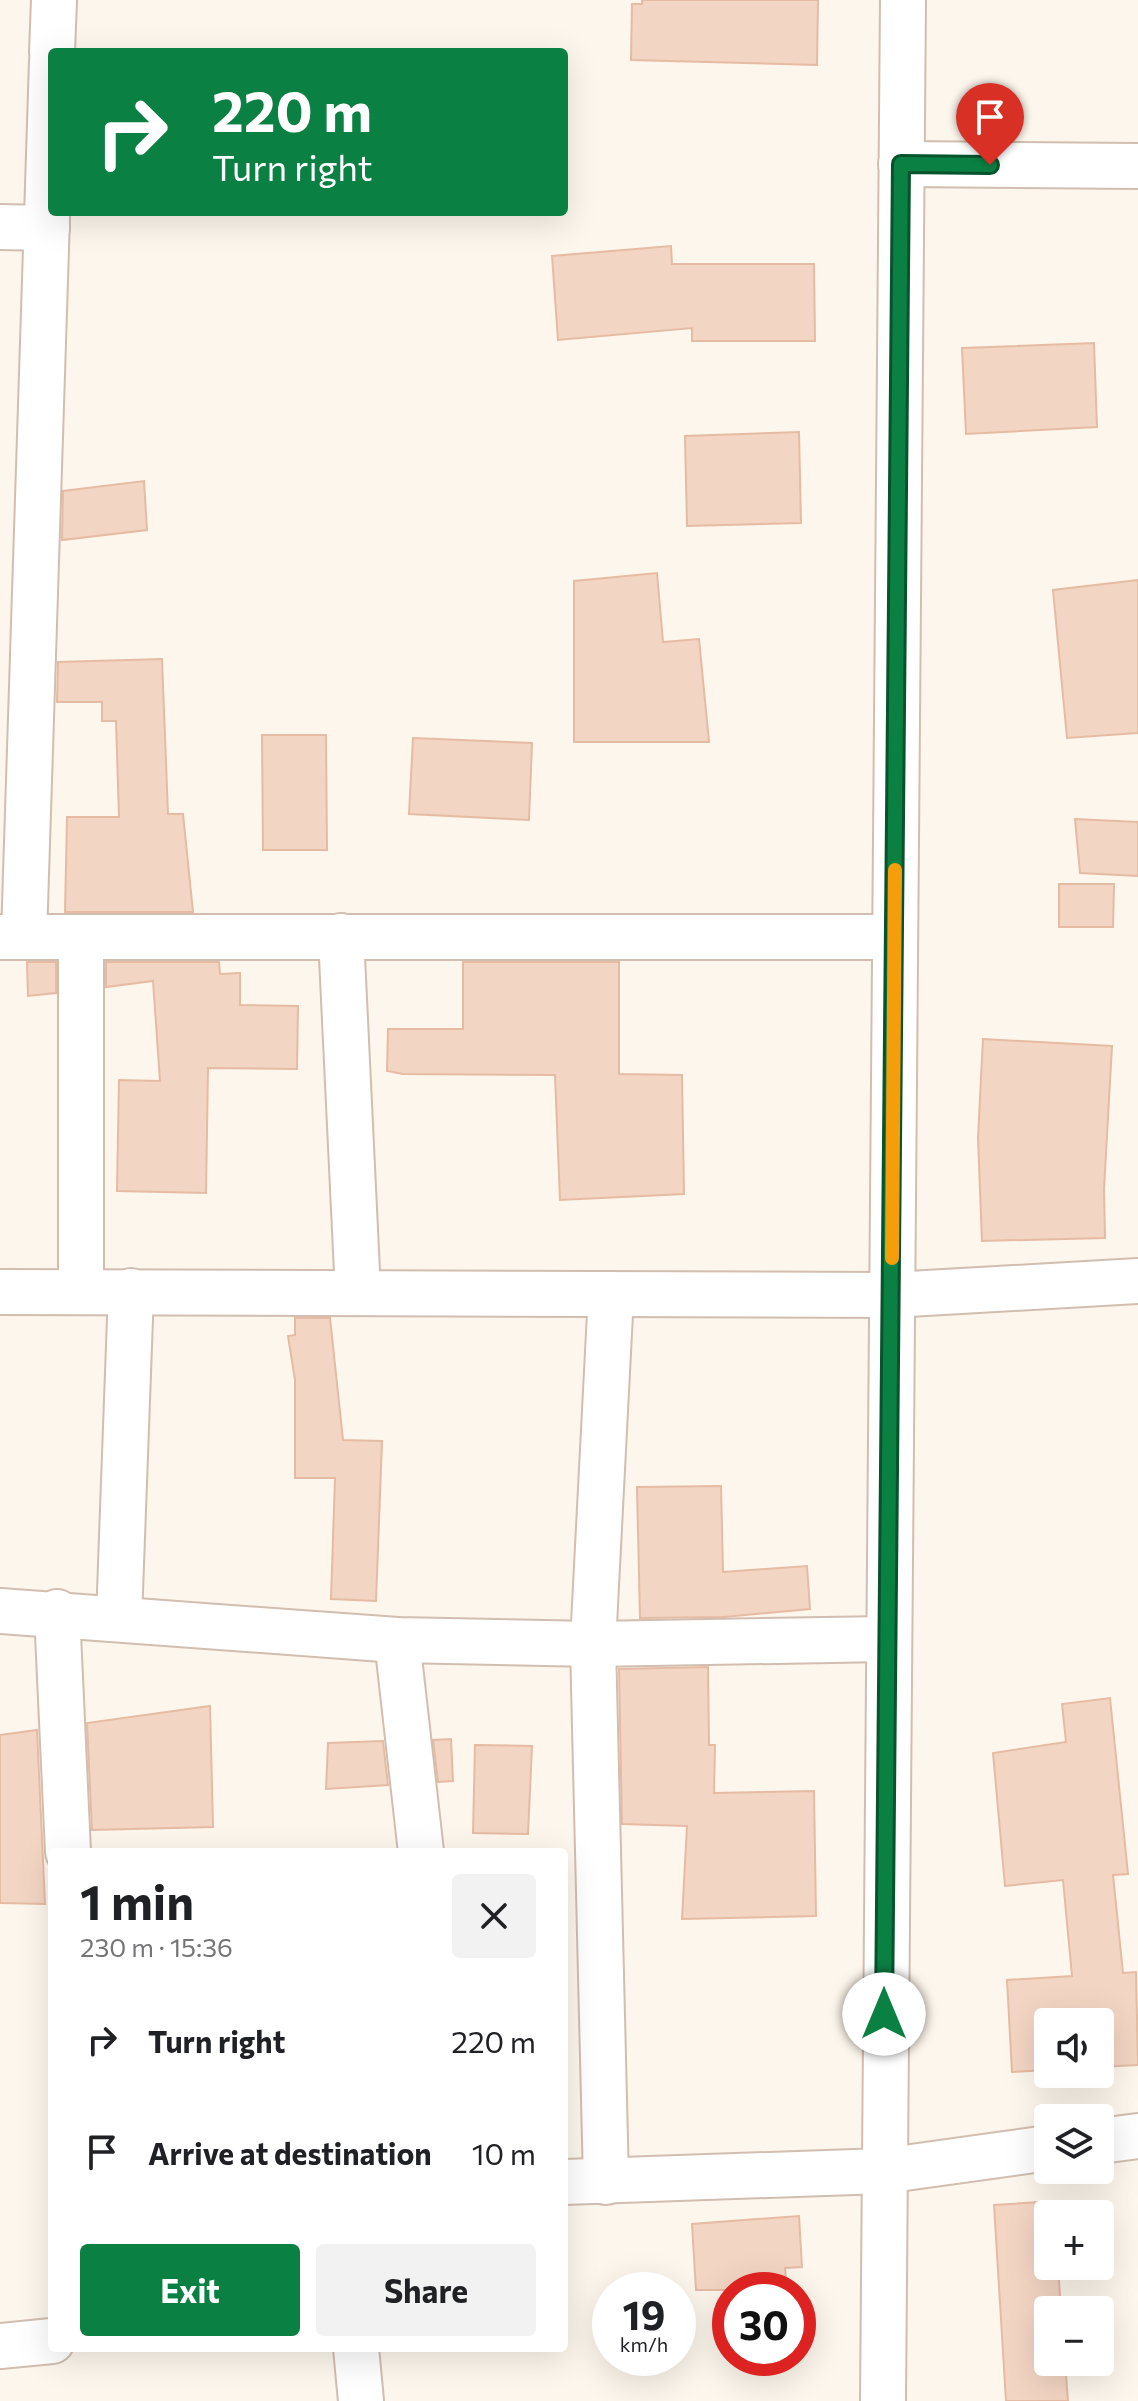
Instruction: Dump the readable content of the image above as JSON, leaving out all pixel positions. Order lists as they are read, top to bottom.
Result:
{
  "page": {
    "turn": ["220 m", "Turn right"],
    "heading": ["1 min", "230 m · 15:36"],
    "list": [
      {
        "name": "Turn right",
        "value": "220 m"
      },
      {
        "name": "Arrive at destination",
        "value": "10 m"
      }
    ],
    "map_buttons": ["+", "−"],
    "buttons": ["Exit", "Share"],
    "speed": "19 km/h",
    "limit": "30"
  }
}
